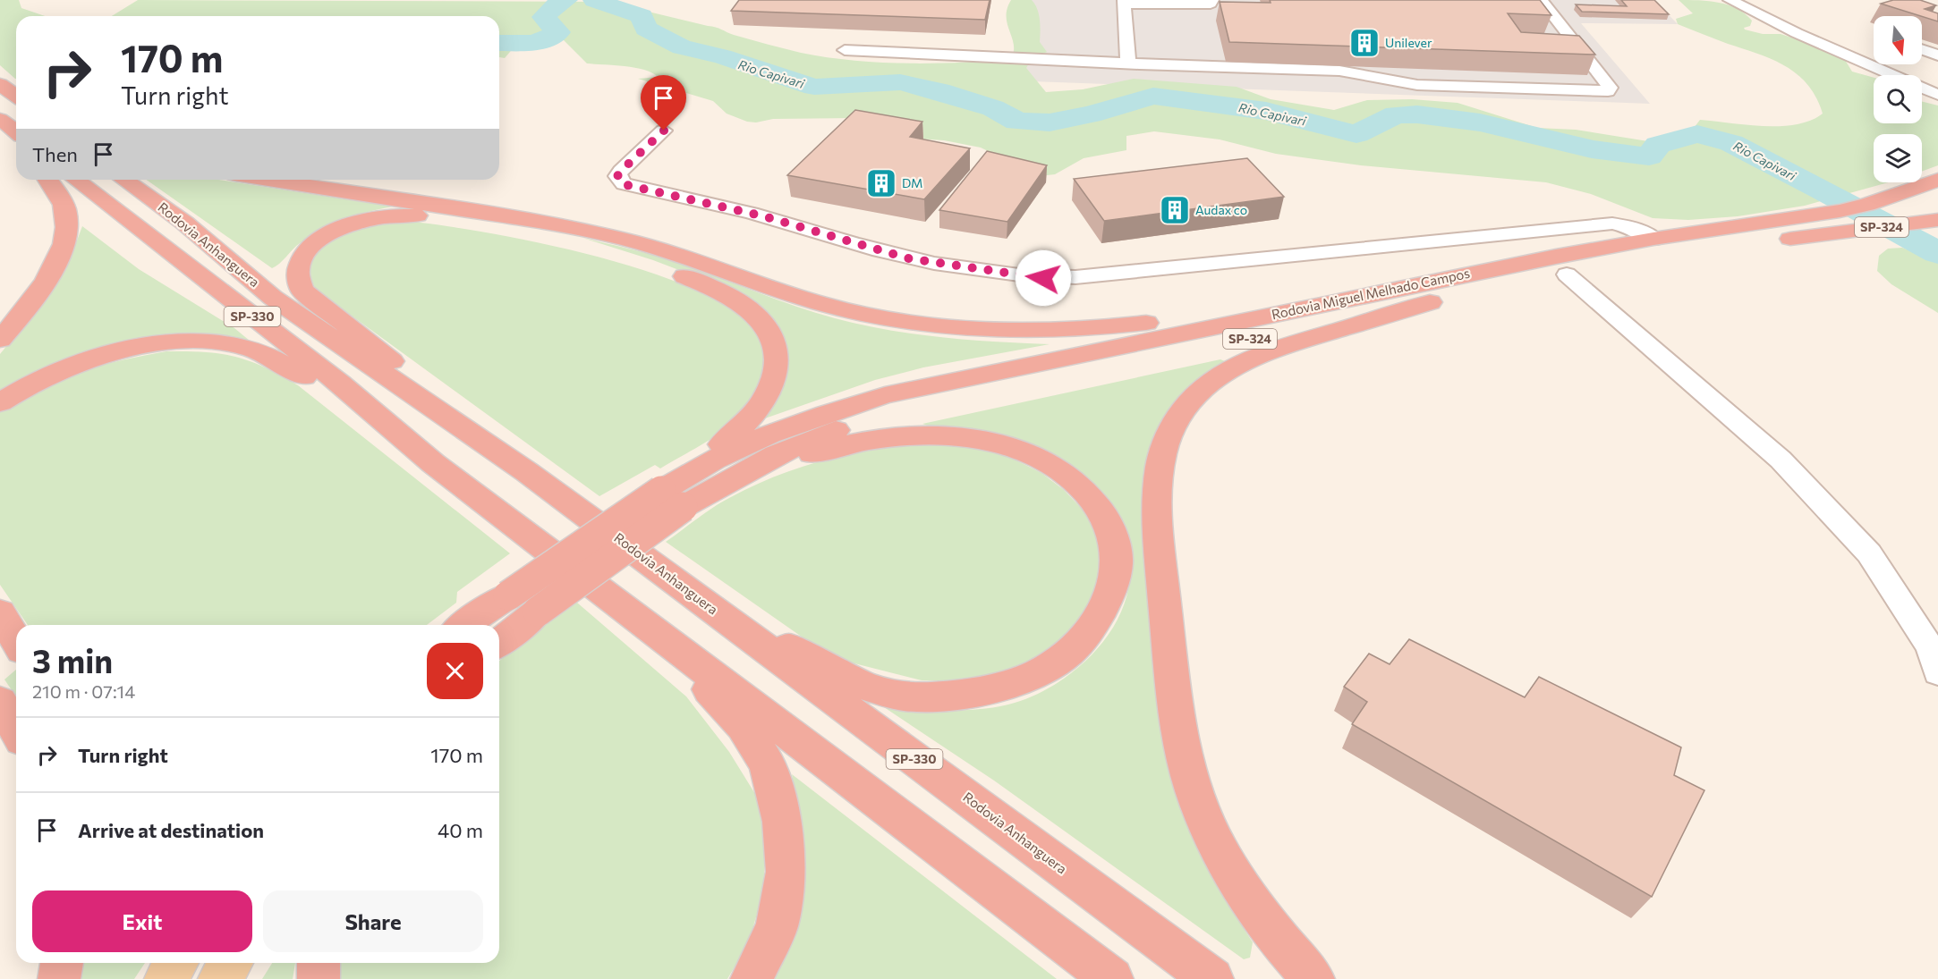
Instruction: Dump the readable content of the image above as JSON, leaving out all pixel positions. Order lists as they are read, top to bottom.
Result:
{
  "streets": {
    "highway": [
      "SP-324",
      "Rodovia Anhanguera",
      "Rodovia Miguel Melhado Campos",
      "SP-330"
    ]
  },
  "water": ["Rio Capivari"],
  "places": {
    "building": ["Unilever", "DM", "Audax co"]
  },
  "north": "bottom",
  "page": {
    "turn": ["170 m", "Turn right"],
    "then": "Then",
    "heading": ["3 min", "210 m · 07:14"],
    "list": [
      {
        "name": "Turn right",
        "value": "170 m"
      },
      {
        "name": "Arrive at destination",
        "value": "40 m"
      }
    ],
    "buttons": ["Exit", "Share"]
  }
}
